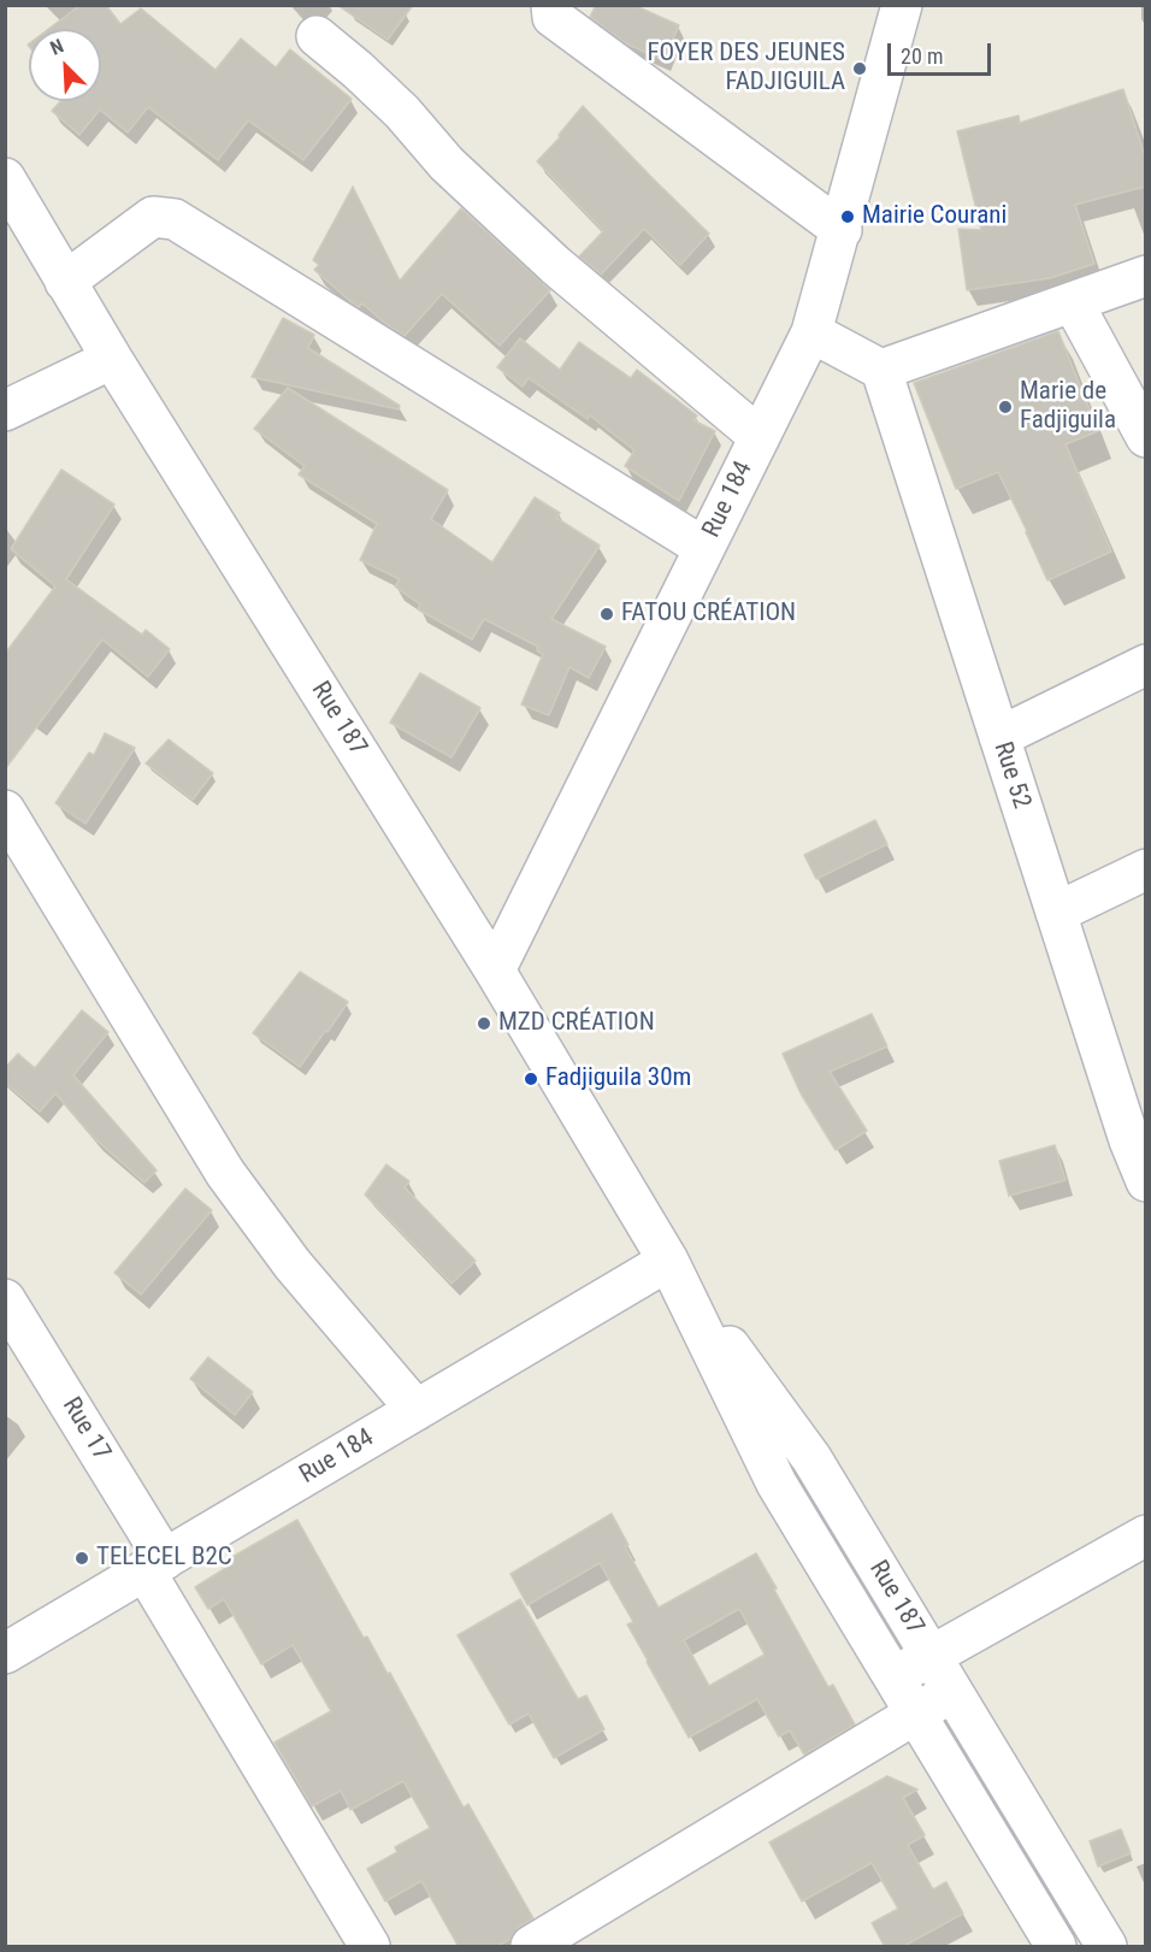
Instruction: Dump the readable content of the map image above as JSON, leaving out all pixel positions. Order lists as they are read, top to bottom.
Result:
{
  "streets": {
    "street": [
      "Rue 184",
      "Rue 187",
      "Rue 52",
      "Rue 17"
    ]
  },
  "crossings": [
    ["Rue 184", "Rue 187"],
    ["Rue 184", "Rue 17"]
  ],
  "places": [
    "FOYER DES JEUNES FADJIGUILA",
    "Mairie Courani",
    "Marie de Fadjiguila",
    "FATOU CRÉATION",
    "MZD CRÉATION",
    "Fadjiguila 30m",
    "TELECEL B2C"
  ],
  "scale_bar": "20 m",
  "north": "top left"
}
